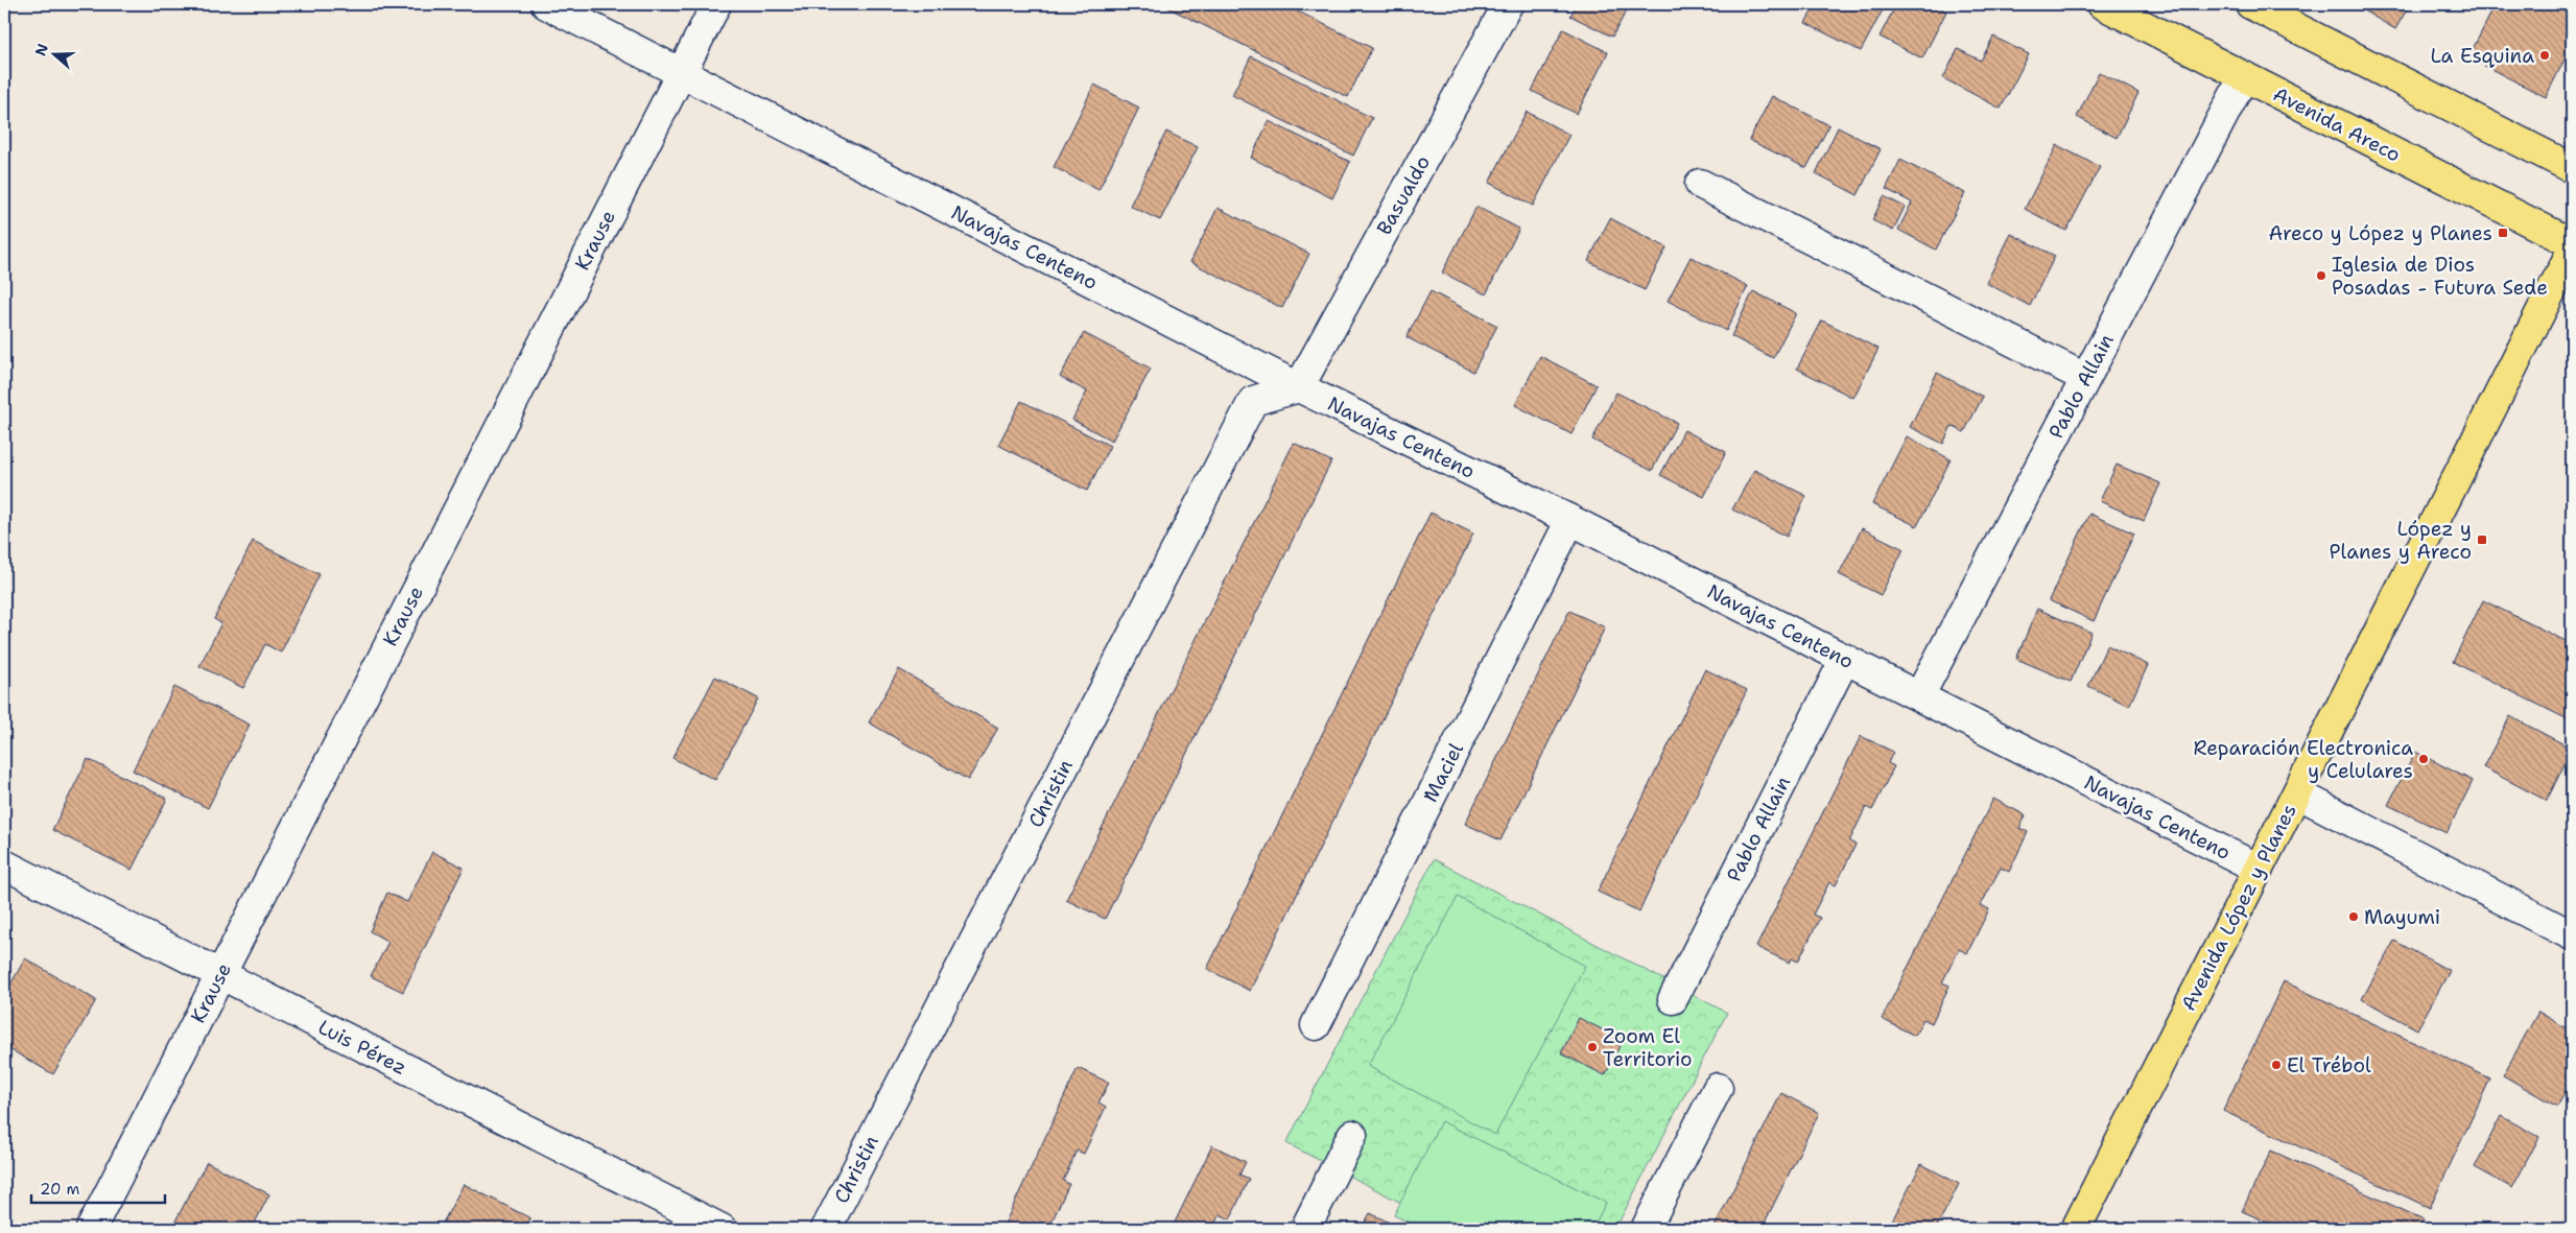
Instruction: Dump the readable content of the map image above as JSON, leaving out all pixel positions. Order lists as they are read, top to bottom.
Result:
{
  "streets": {
    "main road": ["Avenida Areco", "Avenida López y Planes"],
    "street": [
      "Basualdo",
      "Krause",
      "Navajas Centeno",
      "Pablo Allain",
      "Maciel",
      "Christin",
      "Luis Pérez"
    ]
  },
  "crossings": [
    ["Avenida Areco", "Pablo Allain"],
    ["Basualdo", "Navajas Centeno"],
    ["Basualdo", "Christin"],
    ["Krause", "Navajas Centeno"],
    ["Krause", "Luis Pérez"],
    ["Navajas Centeno", "Pablo Allain"],
    ["Navajas Centeno", "Maciel"],
    ["Navajas Centeno", "Christin"],
    ["Navajas Centeno", "Avenida López y Planes"]
  ],
  "places": {
    "other": [
      "La Esquina",
      "Iglesia de Dios Posadas - Futura Sede",
      "Reparación Electronica y Celulares",
      "Mayumi",
      "Zoom El Territorio",
      "El Trébol"
    ],
    "transit": ["Areco y López y Planes", "López y Planes y Areco"]
  },
  "scale_bar": "20 m",
  "north": "left"
}
